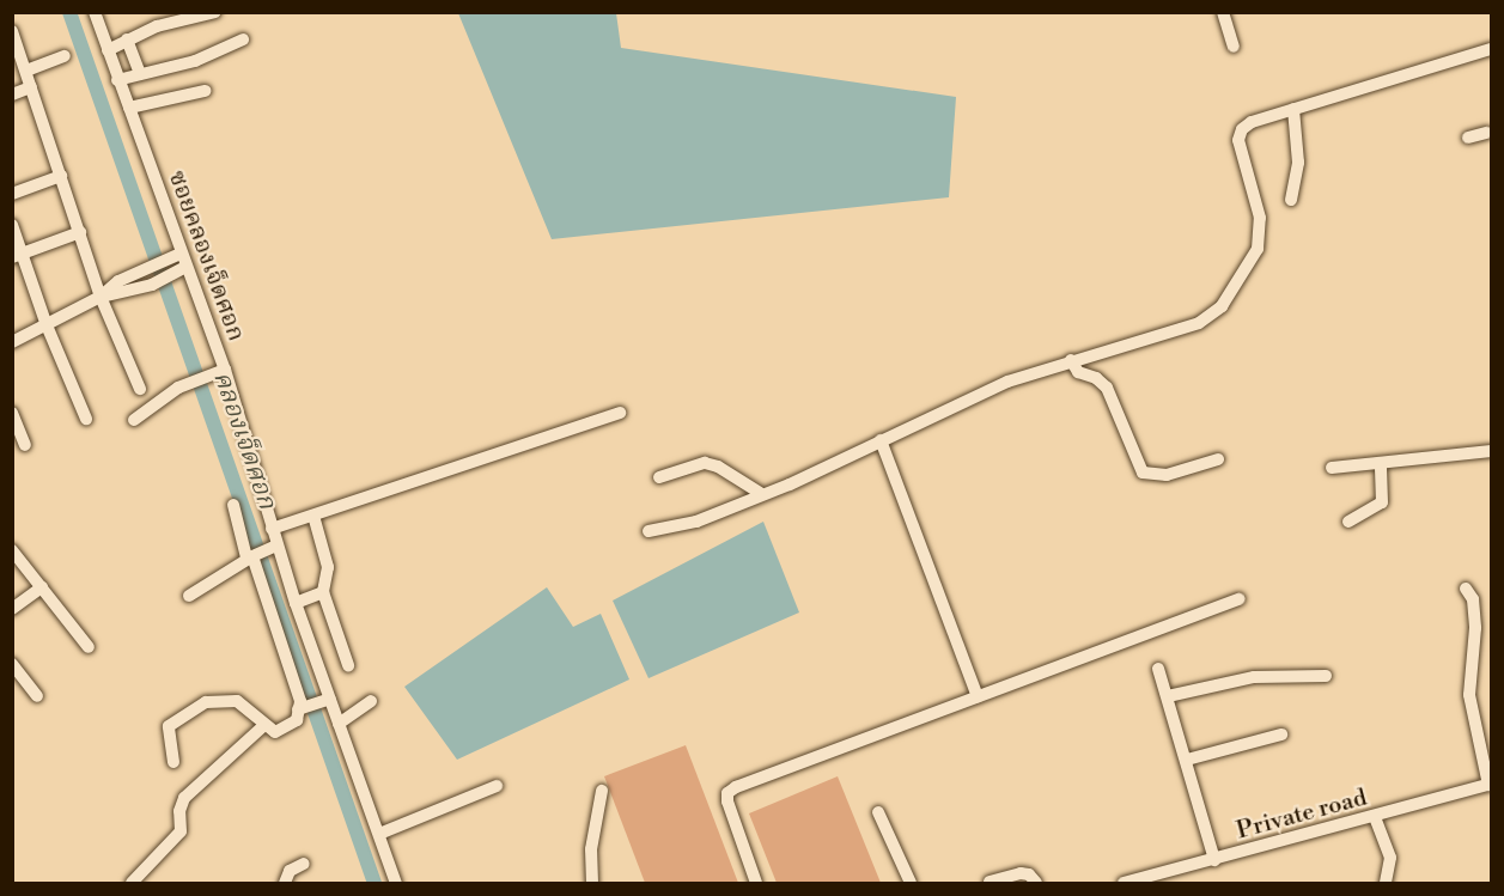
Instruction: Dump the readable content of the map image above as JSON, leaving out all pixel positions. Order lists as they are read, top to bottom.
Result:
{
  "streets": {
    "street": ["ซอยคลองเจ็ดศอก", "Private road"]
  },
  "water": ["คลองเจ็ดศอก"]
}
